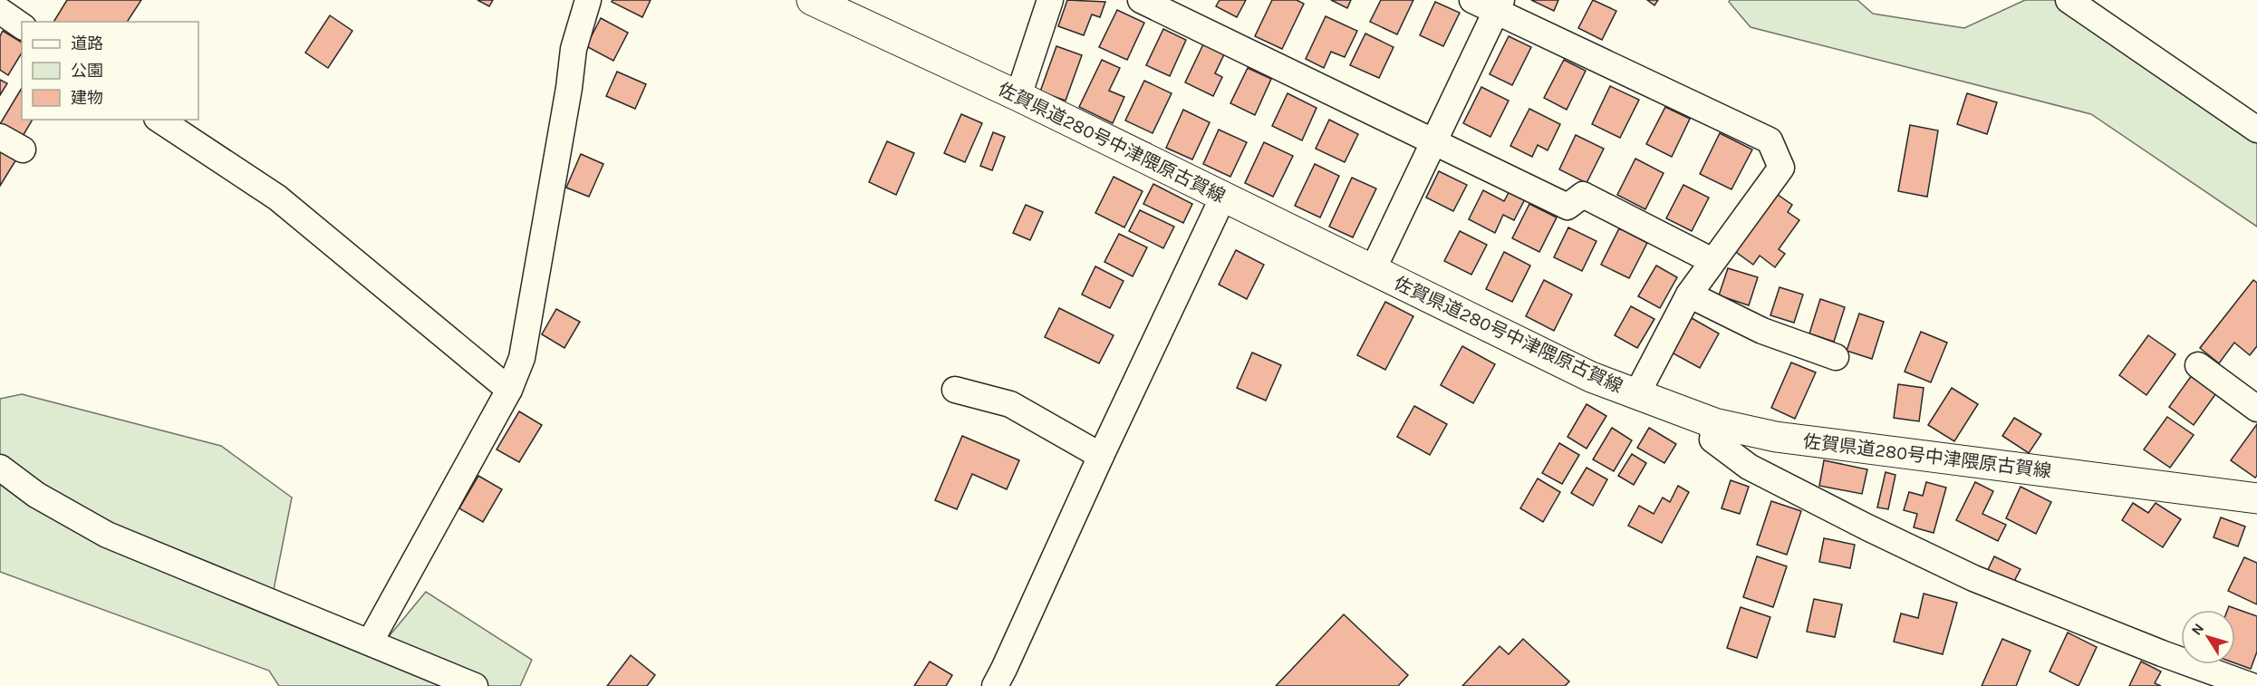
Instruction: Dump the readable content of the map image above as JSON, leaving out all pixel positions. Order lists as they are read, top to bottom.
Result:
{
  "streets": {
    "main road": ["佐賀県道280号中津隈原古賀線"]
  },
  "legend": ["道路", "公園", "建物"],
  "north": "top left"
}
